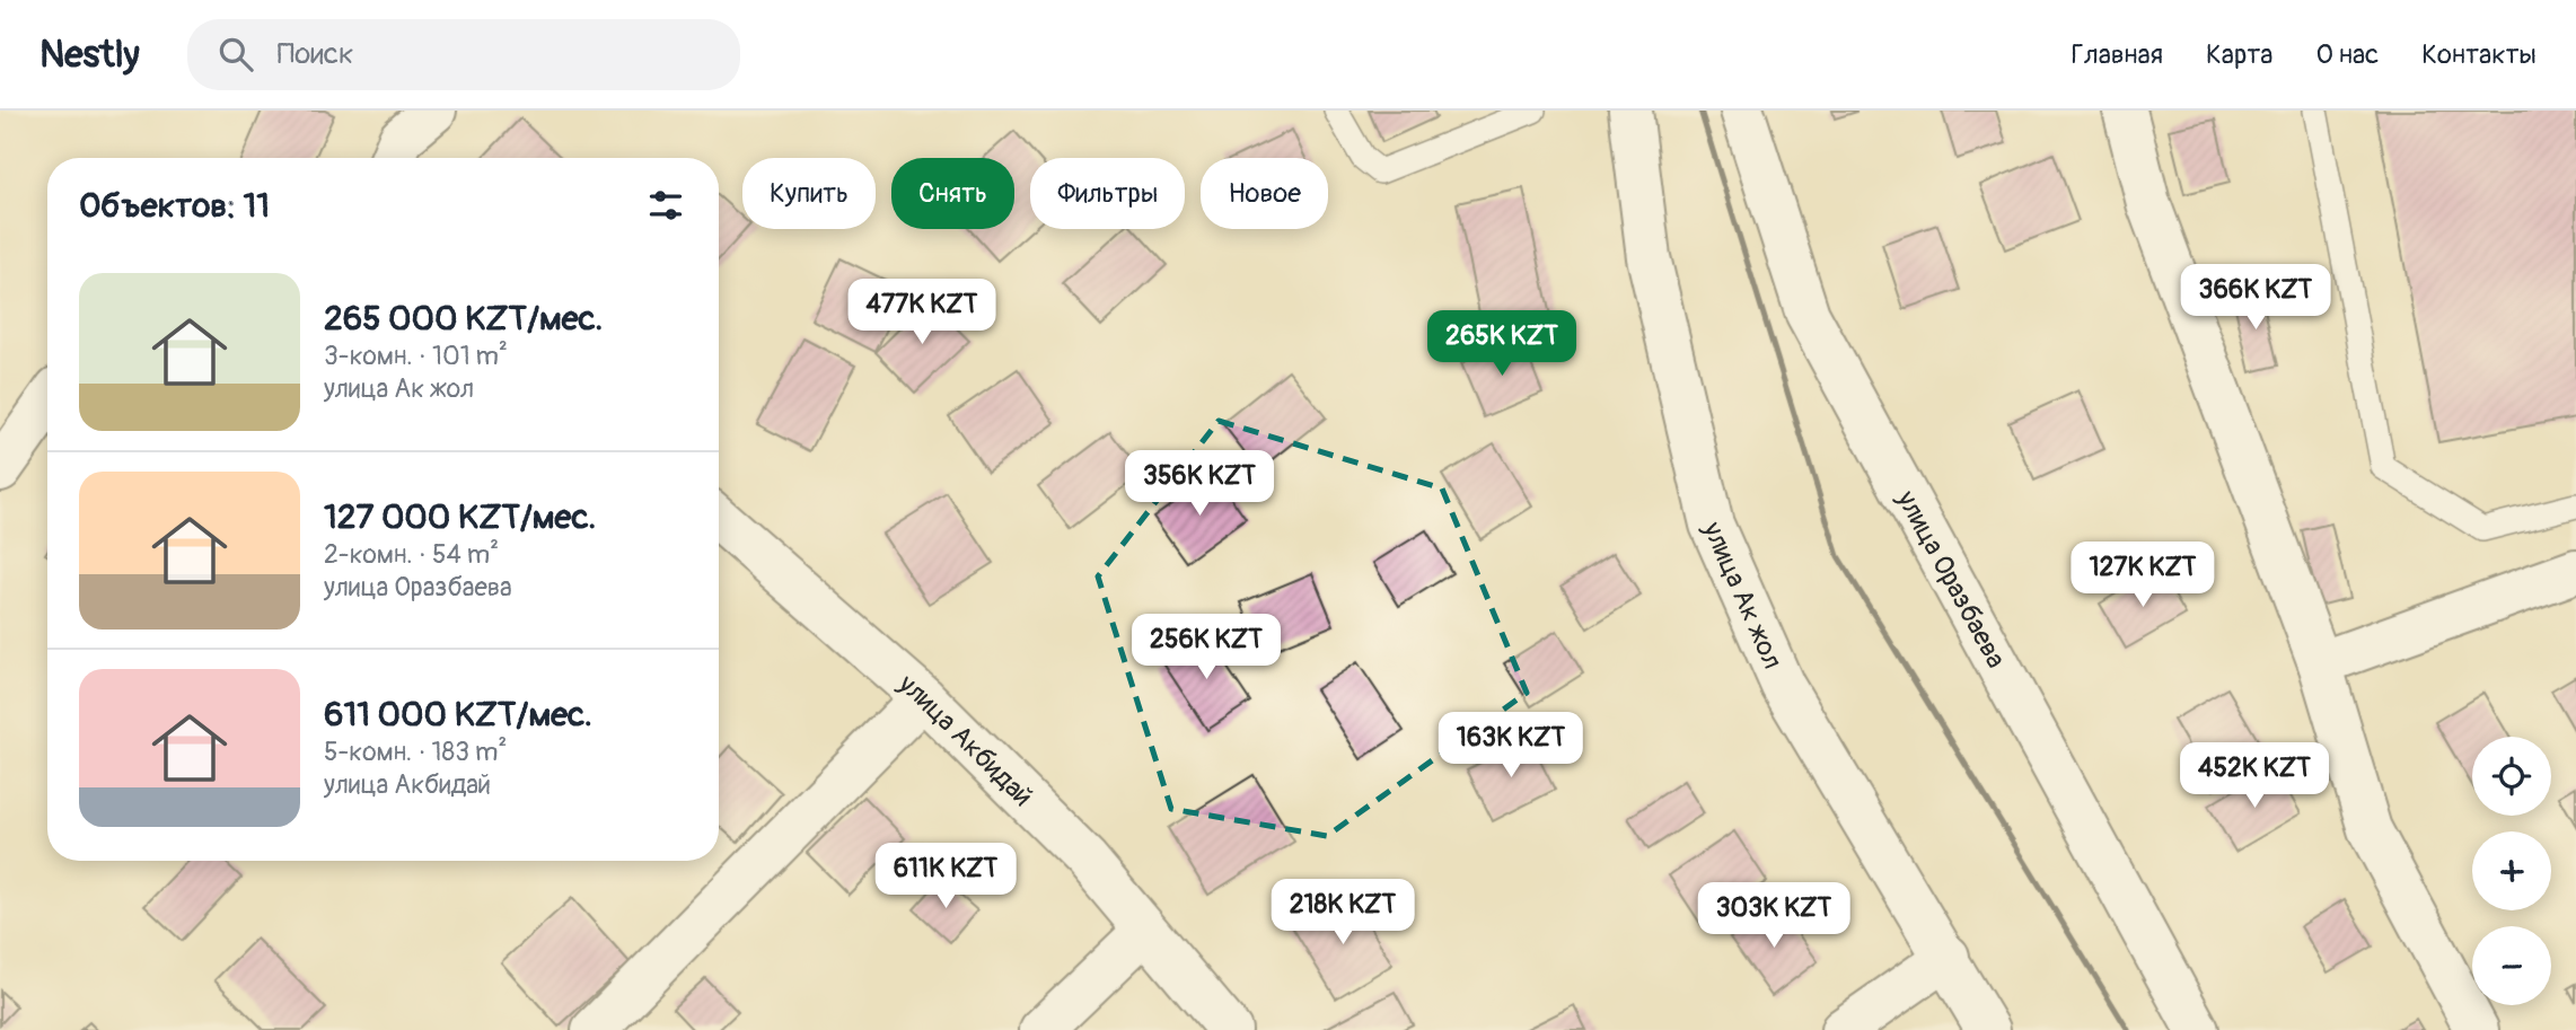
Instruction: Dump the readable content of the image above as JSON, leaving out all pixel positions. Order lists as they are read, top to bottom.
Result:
{
  "streets": {
    "street": ["улица Оразбаева", "улица Ак жол", "улица Акбидай"]
  },
  "page": {
    "header": "Nestly",
    "search": "Поиск",
    "nav": [
      "Главная",
      "Карта",
      "О нас",
      "Контакты"
    ],
    "chip": [
      "Купить",
      "Снять",
      "Фильтры",
      "Новое"
    ],
    "heading": "Объектов: 11",
    "list": [
      {
        "name": "265 000 KZT/мес.",
        "note": "3-комн. · 101 m² · улица Ак жол"
      },
      {
        "name": "127 000 KZT/мес.",
        "note": "2-комн. · 54 m² · улица Оразбаева"
      },
      {
        "name": "611 000 KZT/мес.",
        "note": "5-комн. · 183 m² · улица Акбидай"
      }
    ],
    "price": [
      "366K KZT",
      "477K KZT",
      "265K KZT",
      "356K KZT",
      "127K KZT",
      "256K KZT",
      "163K KZT",
      "452K KZT",
      "611K KZT",
      "218K KZT",
      "303K KZT"
    ],
    "map_buttons": ["+", "−"]
  }
}
